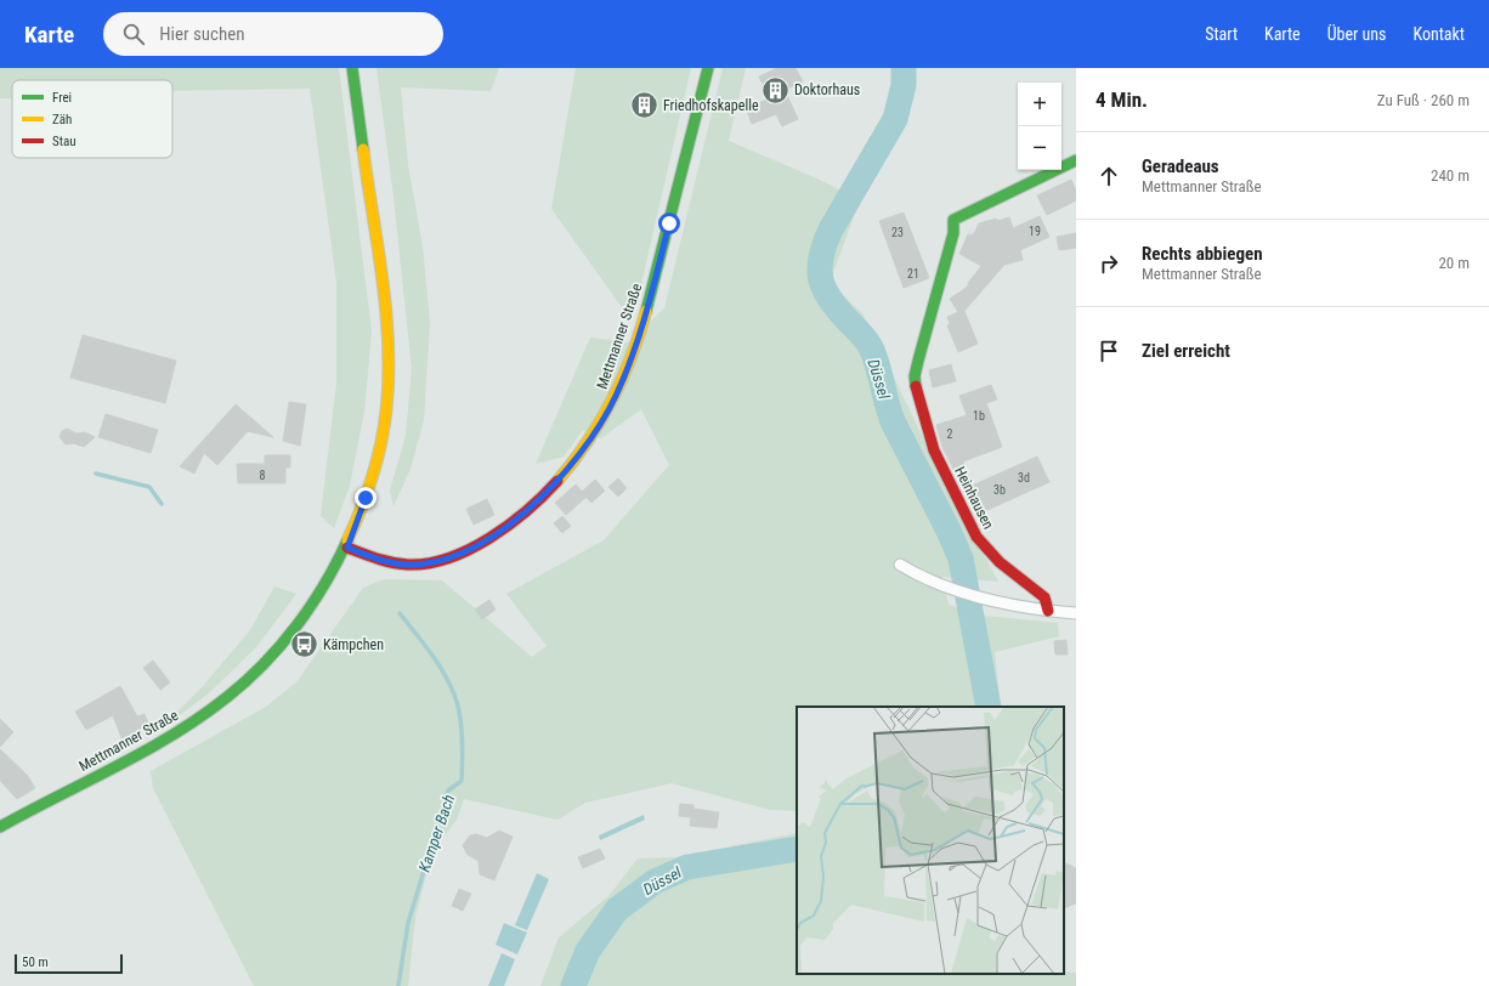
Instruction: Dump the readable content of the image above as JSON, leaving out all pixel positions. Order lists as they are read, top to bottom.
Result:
{
  "streets": {
    "street": ["Mettmanner Straße", "Heinhausen"]
  },
  "water": ["Düssel", "Kamper Bach"],
  "places": {
    "building": ["Doktorhaus", "Friedhofskapelle"],
    "bus stop": ["Kämpchen"]
  },
  "house_numbers": [
    "19",
    "23",
    "21",
    "1b",
    "2",
    "8",
    "3d",
    "3b"
  ],
  "legend": ["Frei", "Zäh", "Stau"],
  "scale_bar": "50 m",
  "page": {
    "header": "Karte",
    "search": "Hier suchen",
    "nav": [
      "Start",
      "Karte",
      "Über uns",
      "Kontakt"
    ],
    "heading": ["4 Min.", "Zu Fuß · 260 m"],
    "map_buttons": ["+", "−"],
    "list": [
      ["Geradeaus", "Mettmanner Straße", "240 m"],
      ["Rechts abbiegen", "Mettmanner Straße", "20 m"],
      "Ziel erreicht"
    ],
    "scale": "50 m"
  }
}
